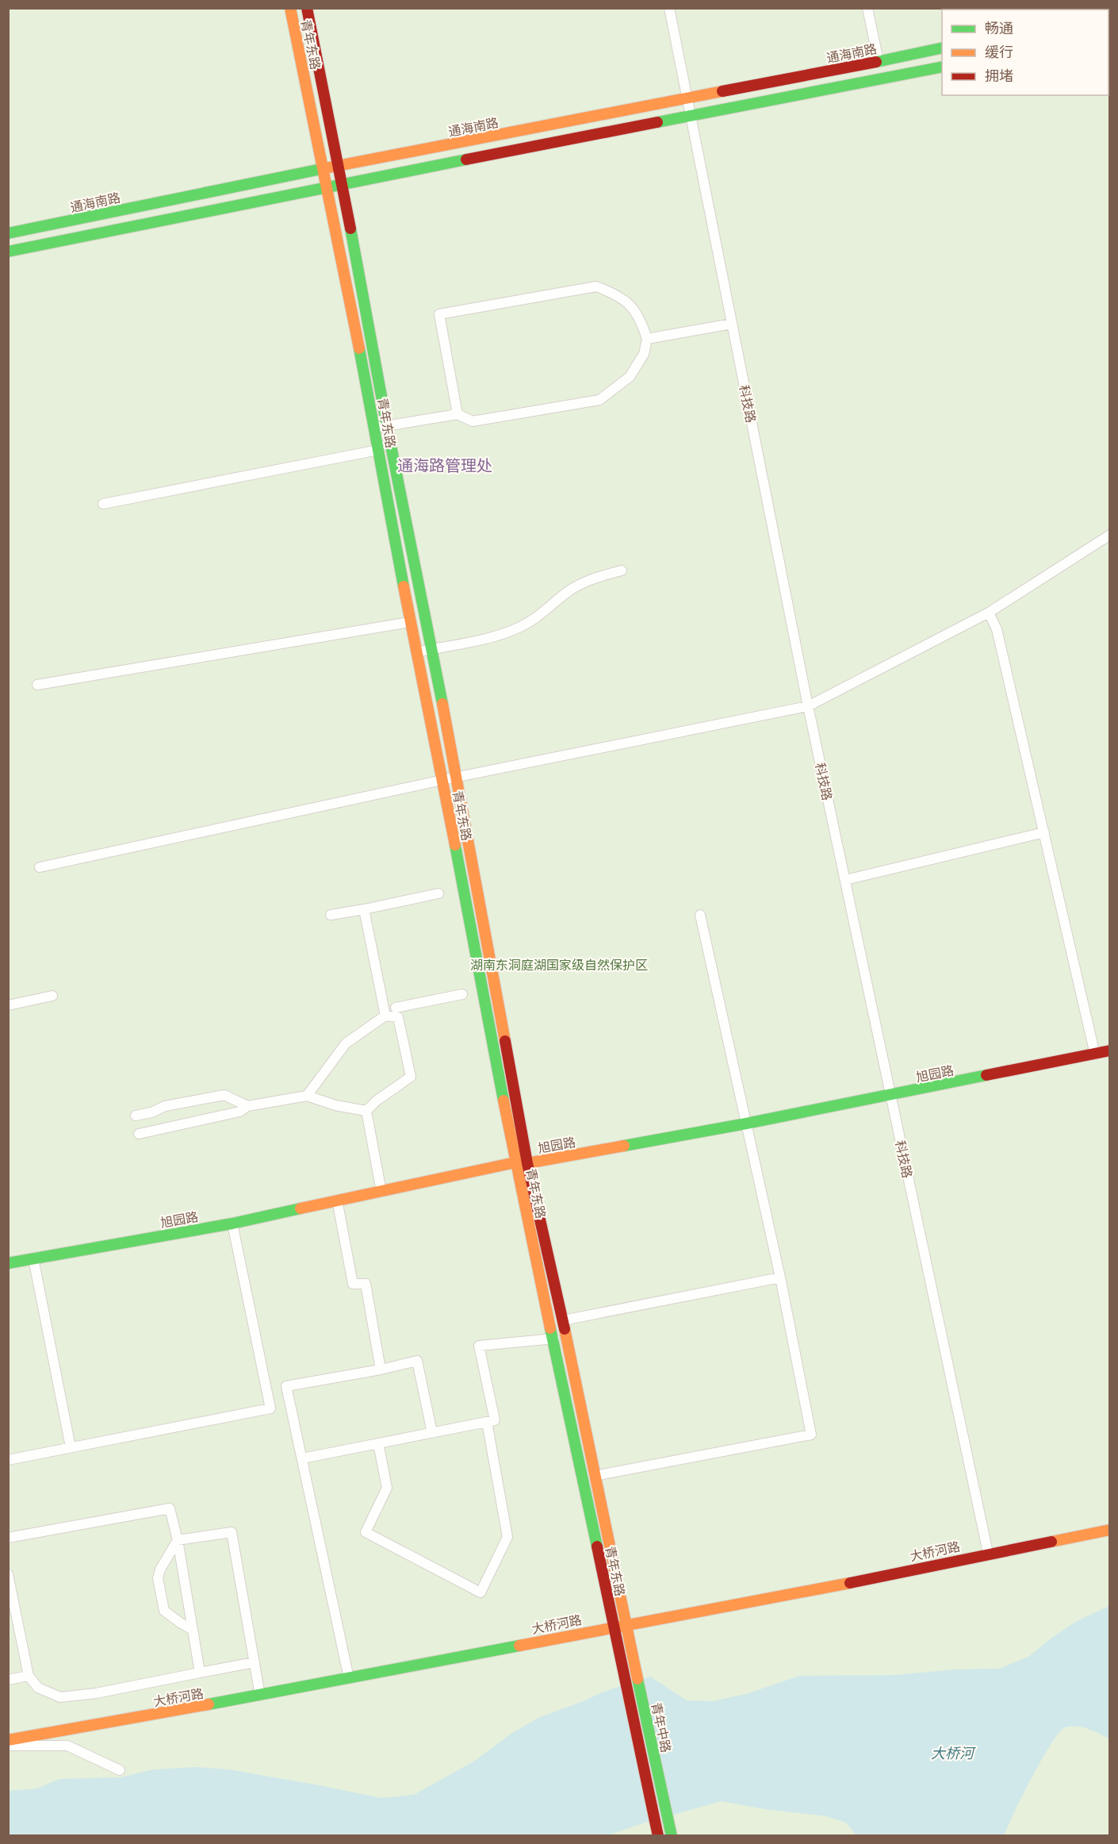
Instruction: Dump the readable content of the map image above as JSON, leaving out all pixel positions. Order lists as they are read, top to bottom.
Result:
{
  "streets": {
    "street": [
      "青年东路",
      "通海南路",
      "科技路",
      "旭园路",
      "大桥河路",
      "青年中路"
    ]
  },
  "crossings": [
    ["青年东路", "通海南路"],
    ["青年东路", "旭园路"],
    ["青年东路", "大桥河路"],
    ["青年东路", "青年中路"],
    ["通海南路", "科技路"],
    ["科技路", "旭园路"],
    ["科技路", "大桥河路"],
    ["大桥河路", "青年中路"]
  ],
  "districts": ["通海路管理处"],
  "water": ["大桥河"],
  "parks": ["湖南东洞庭湖国家级自然保护区"],
  "legend": ["畅通", "缓行", "拥堵"]
}
